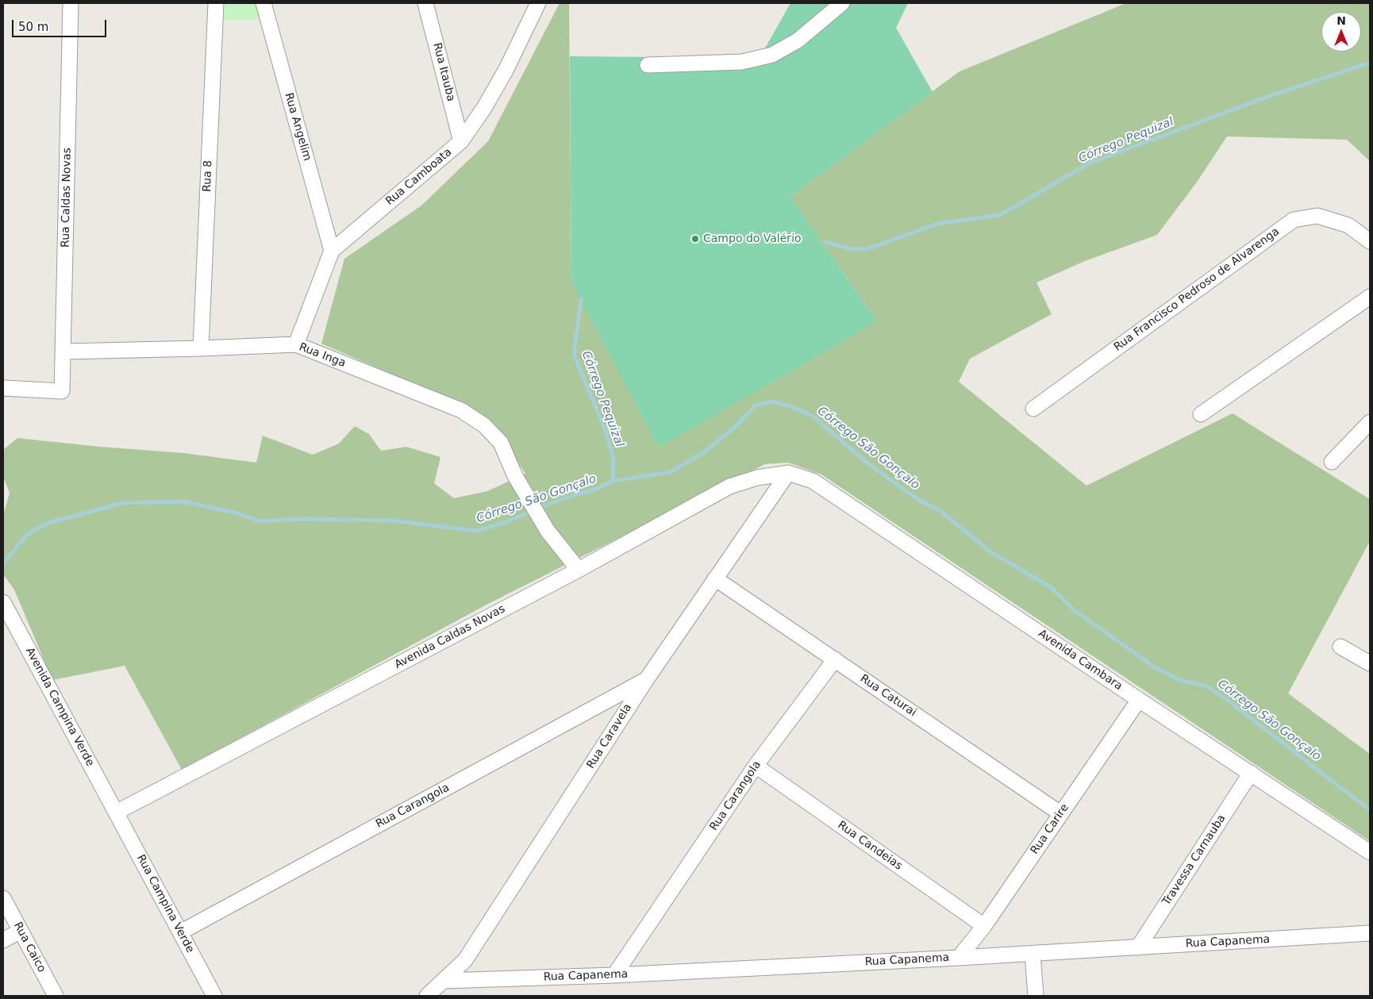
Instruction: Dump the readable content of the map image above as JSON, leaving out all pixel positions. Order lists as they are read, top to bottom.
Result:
{
  "streets": {
    "street": [
      "Rua Itauba",
      "Rua Angelim",
      "Rua 8",
      "Rua Camboata",
      "Rua Caldas Novas",
      "Rua Francisco Pedroso de Alvarenga",
      "Rua Inga",
      "Avenida Caldas Novas",
      "Avenida Cambara",
      "Rua Caturai",
      "Avenida Campina Verde",
      "Rua Caravela",
      "Rua Carangola",
      "Rua Carire",
      "Rua Candeias",
      "Travessa Carnauba",
      "Rua Campina Verde",
      "Rua Capanema",
      "Rua Caico"
    ]
  },
  "crossings": [
    ["Rua Itauba", "Rua Camboata"],
    ["Rua Angelim", "Rua Camboata"],
    ["Rua 8", "Rua Inga"],
    ["Rua Camboata", "Rua Inga"],
    ["Rua Caldas Novas", "Rua Inga"],
    ["Rua Inga", "Avenida Caldas Novas"],
    ["Avenida Caldas Novas", "Avenida Cambara"],
    ["Avenida Caldas Novas", "Avenida Campina Verde"],
    ["Avenida Caldas Novas", "Rua Caravela"],
    ["Avenida Caldas Novas", "Rua Campina Verde"],
    ["Avenida Cambara", "Rua Caravela"],
    ["Avenida Cambara", "Rua Carire"],
    ["Avenida Cambara", "Travessa Carnauba"],
    ["Rua Caturai", "Rua Caravela"],
    ["Rua Caturai", "Rua Carangola"],
    ["Rua Caturai", "Rua Carire"],
    ["Avenida Campina Verde", "Rua Campina Verde"],
    ["Rua Caravela", "Rua Carangola"],
    ["Rua Caravela", "Rua Capanema"],
    ["Rua Carangola", "Rua Candeias"],
    ["Rua Carangola", "Rua Campina Verde"],
    ["Rua Carangola", "Rua Capanema"],
    ["Rua Carire", "Rua Candeias"],
    ["Rua Carire", "Rua Capanema"],
    ["Travessa Carnauba", "Rua Capanema"]
  ],
  "water": ["Córrego Pequizal", "Córrego São Gonçalo"],
  "places": ["Campo do Valério"],
  "scale_bar": "50 m",
  "north": "top"
}
